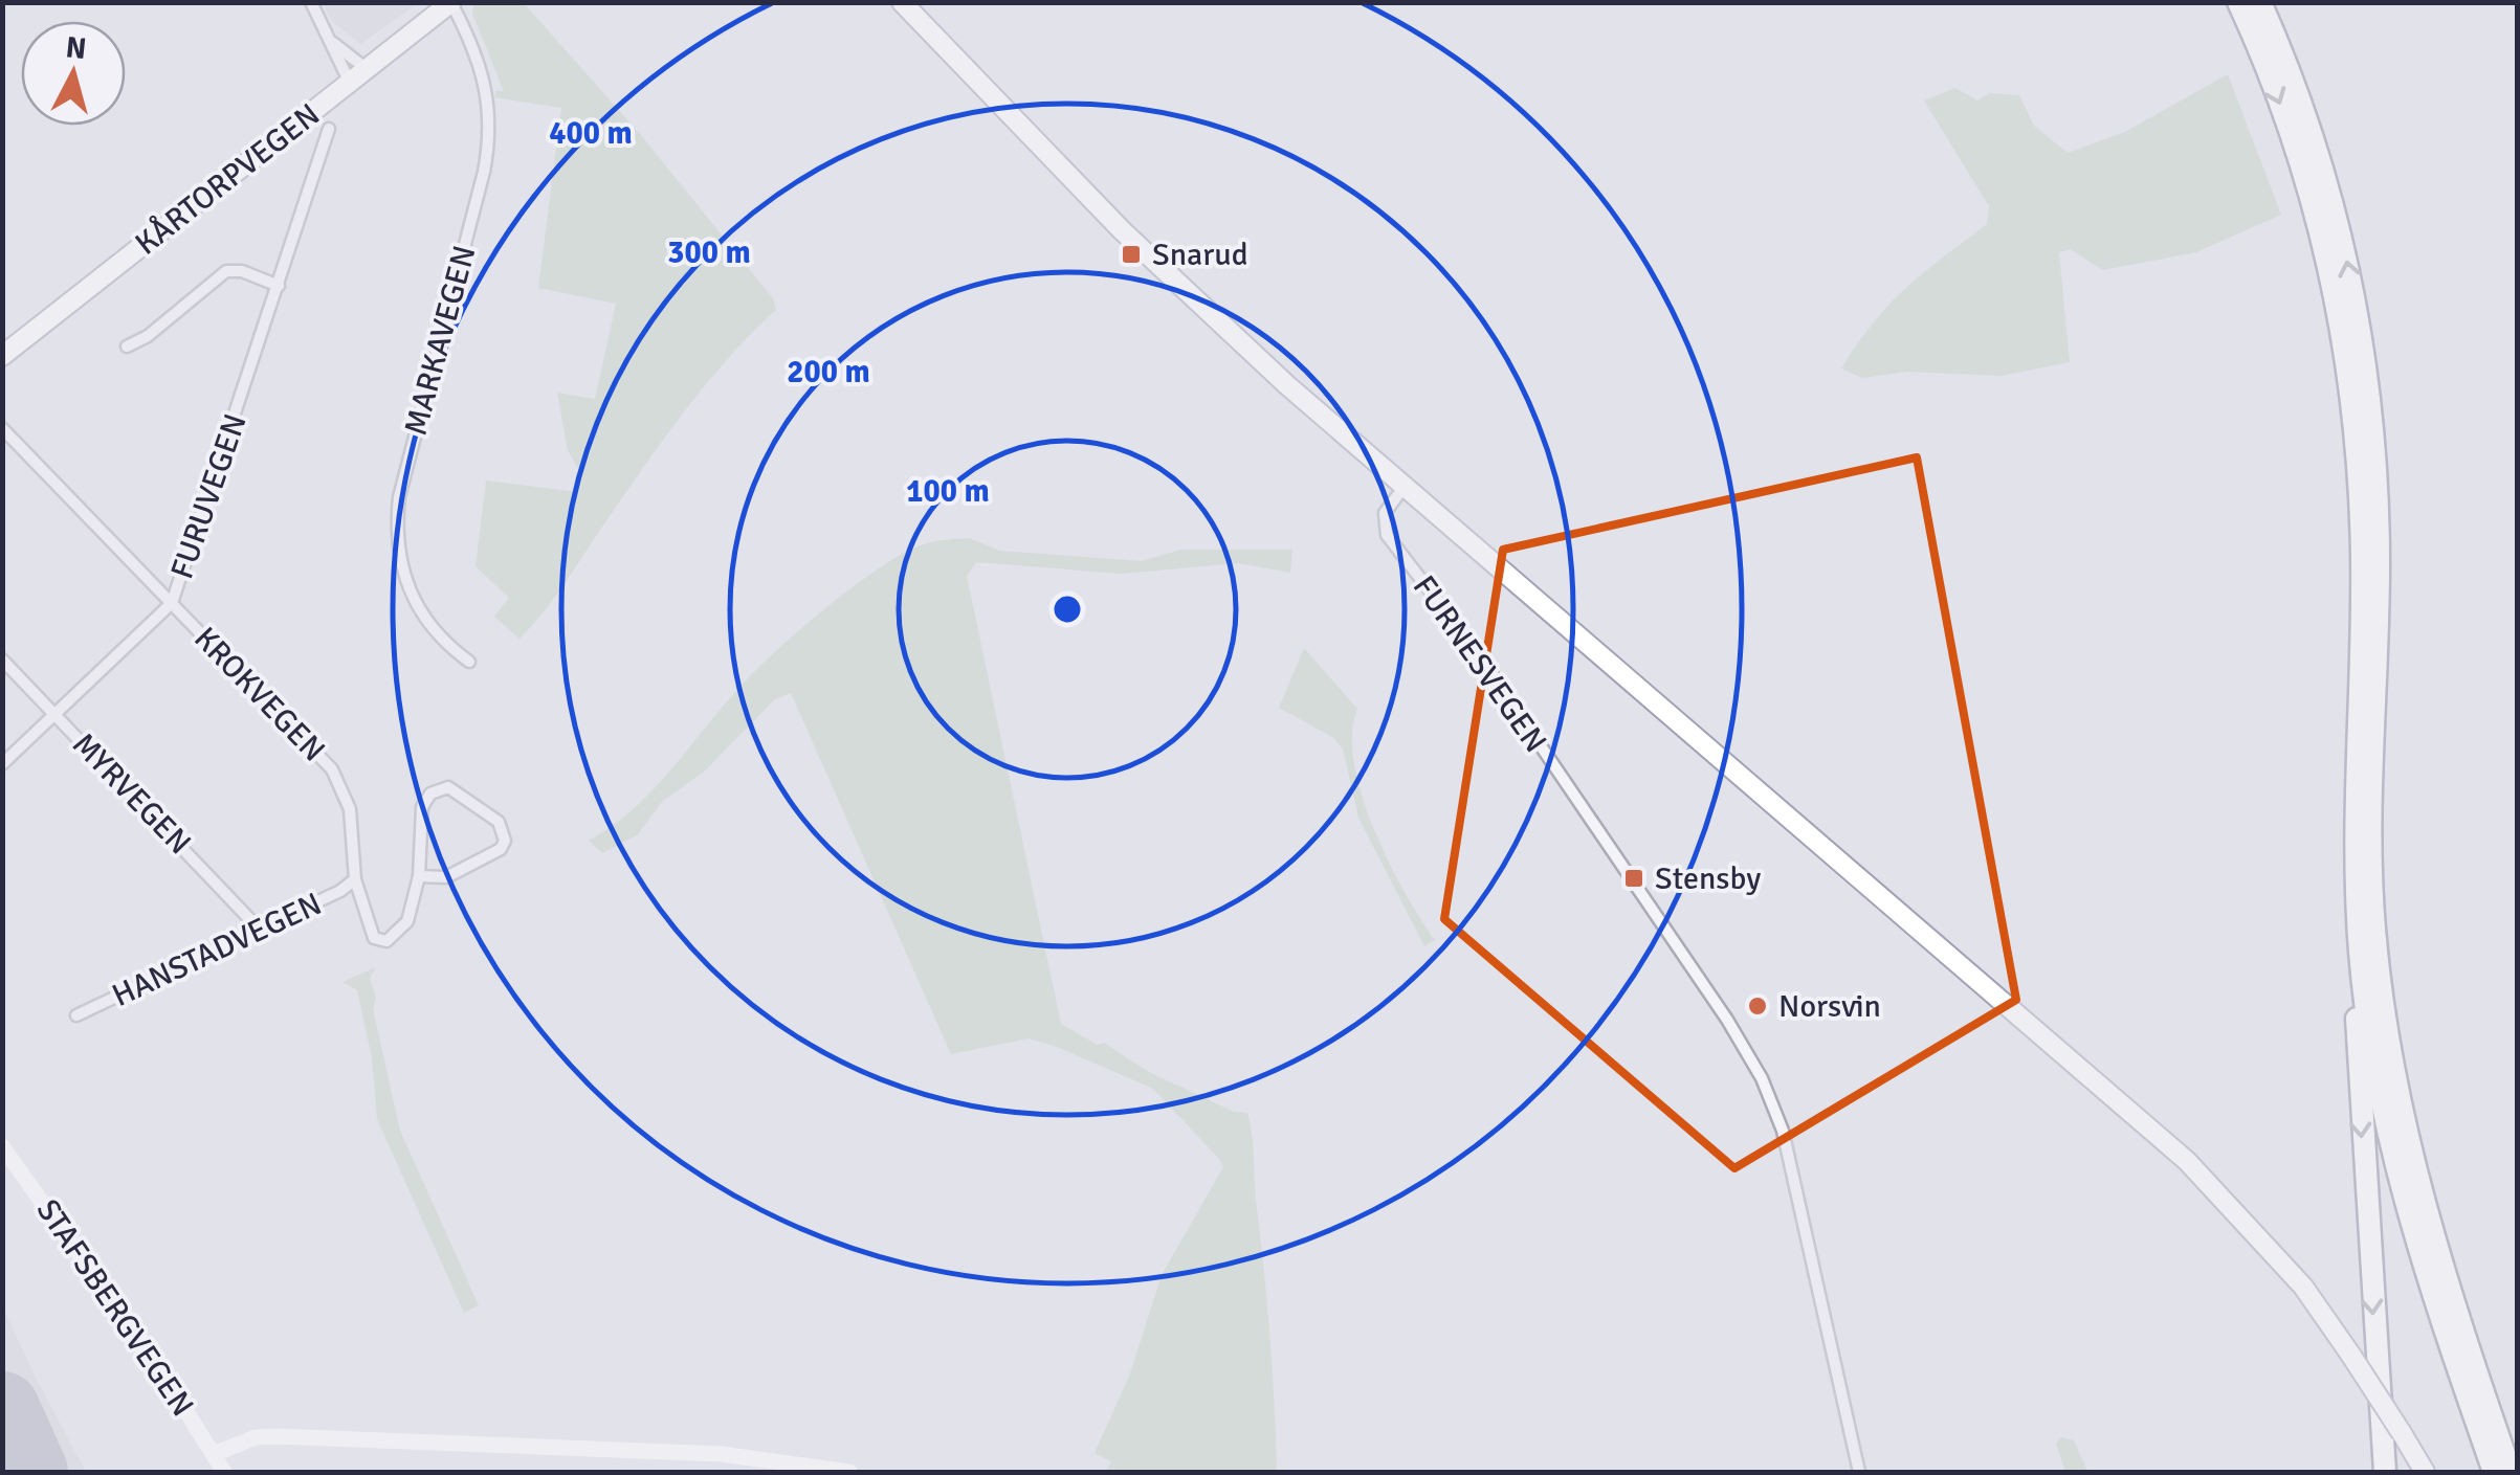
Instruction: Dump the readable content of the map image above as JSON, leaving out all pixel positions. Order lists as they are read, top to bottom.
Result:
{
  "streets": {
    "main road": ["KÅRTORPVEGEN", "STAFSBERGVEGEN"],
    "street": [
      "MARKAVEGEN",
      "FURUVEGEN",
      "FURNESVEGEN",
      "KROKVEGEN",
      "MYRVEGEN",
      "HANSTADVEGEN"
    ]
  },
  "crossings": [
    ["KÅRTORPVEGEN", "MARKAVEGEN"],
    ["FURUVEGEN", "KROKVEGEN"],
    ["FURUVEGEN", "MYRVEGEN"],
    ["KROKVEGEN", "HANSTADVEGEN"],
    ["MYRVEGEN", "HANSTADVEGEN"]
  ],
  "places": {
    "transit": ["Snarud", "Stensby"],
    "other": ["Norsvin"]
  },
  "north": "top",
  "rings": [
    "400 m",
    "300 m",
    "200 m",
    "100 m"
  ]
}
